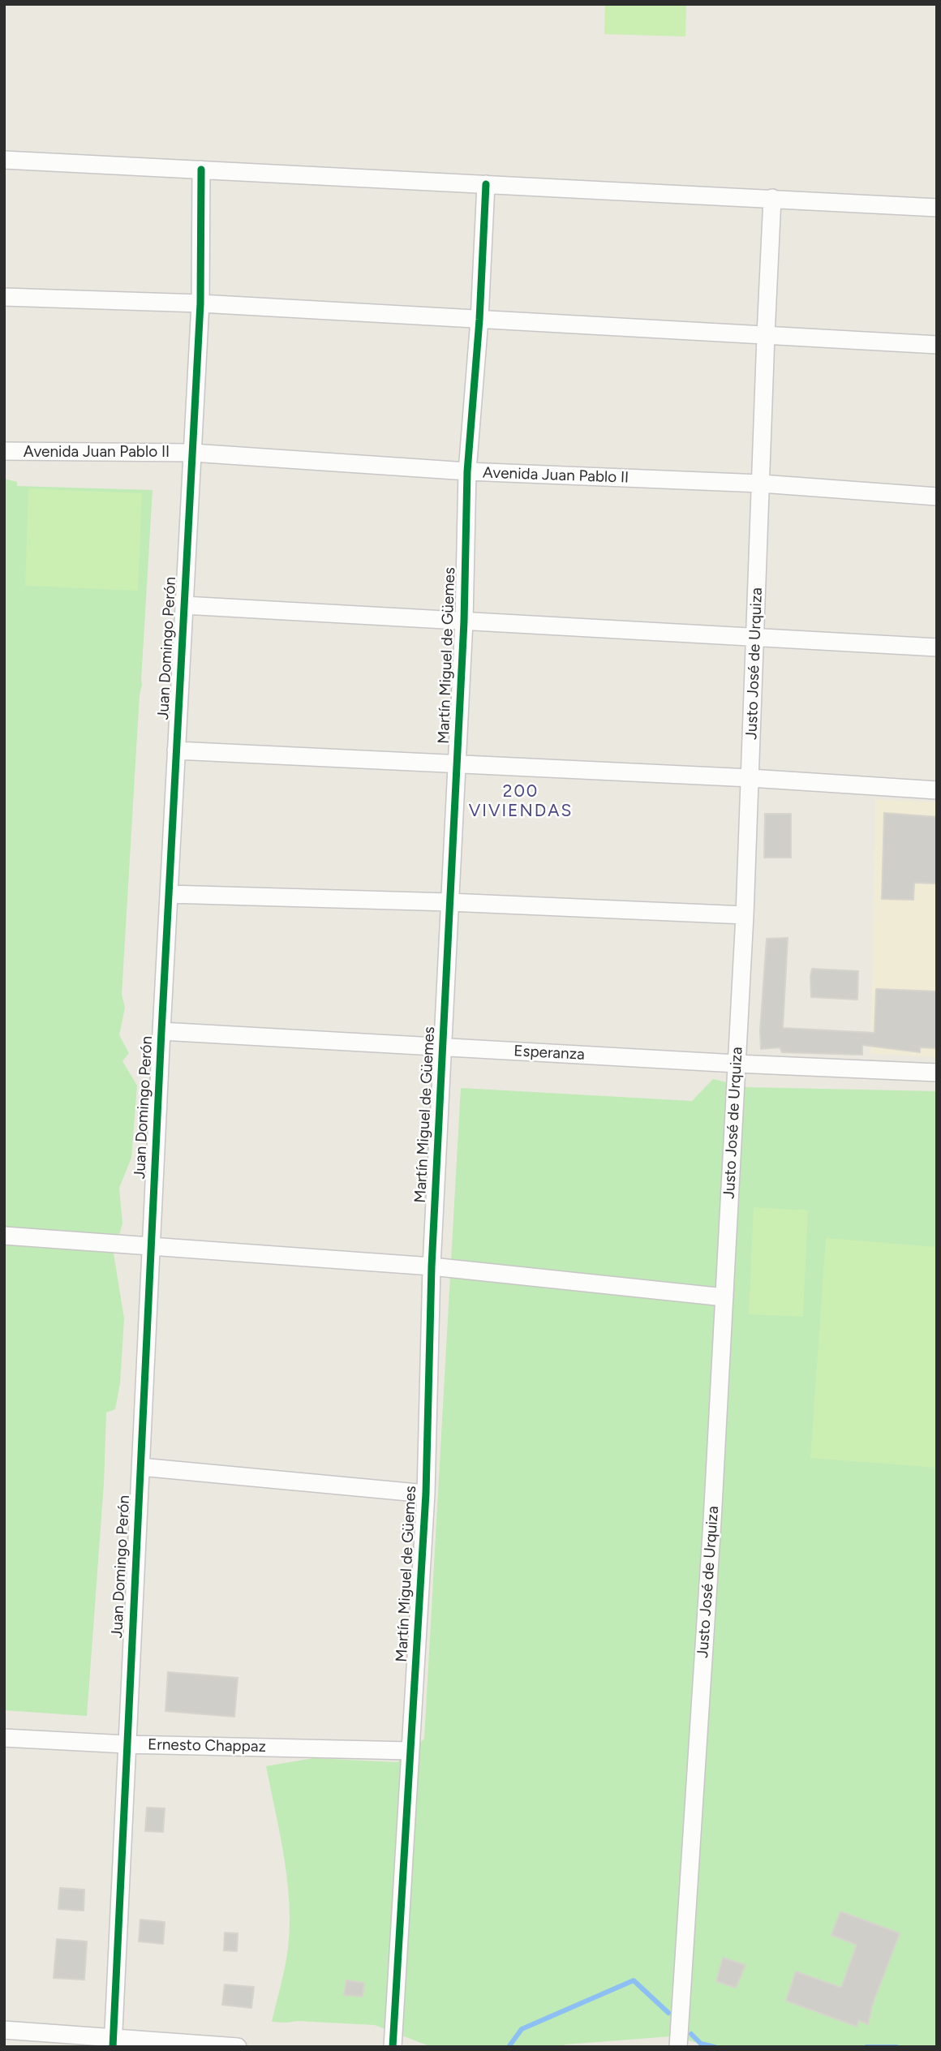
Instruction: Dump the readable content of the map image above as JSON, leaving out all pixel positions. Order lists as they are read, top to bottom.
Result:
{
  "streets": {
    "street": [
      "Avenida Juan Pablo II",
      "Juan Domingo Perón",
      "Martín Miguel de Güemes",
      "Justo José de Urquiza",
      "Esperanza",
      "Ernesto Chappaz"
    ]
  },
  "crossings": [
    ["Avenida Juan Pablo II", "Juan Domingo Perón"],
    ["Avenida Juan Pablo II", "Martín Miguel de Güemes"],
    ["Avenida Juan Pablo II", "Justo José de Urquiza"],
    ["Juan Domingo Perón", "Esperanza"],
    ["Juan Domingo Perón", "Ernesto Chappaz"],
    ["Martín Miguel de Güemes", "Esperanza"],
    ["Martín Miguel de Güemes", "Ernesto Chappaz"],
    ["Justo José de Urquiza", "Esperanza"]
  ],
  "districts": ["200 VIVIENDAS"]
}
